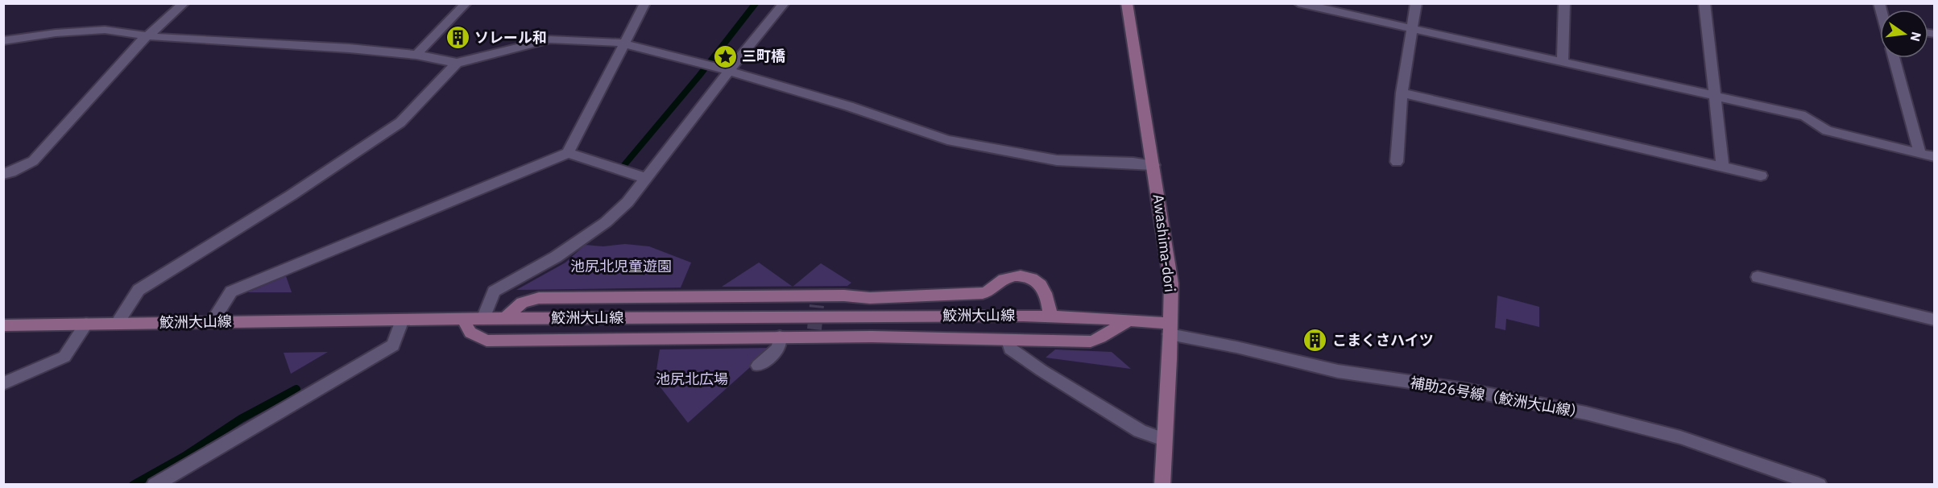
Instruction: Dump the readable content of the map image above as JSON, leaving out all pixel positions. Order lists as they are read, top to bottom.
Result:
{
  "streets": {
    "main road": ["Awashima-dori", "鮫洲大山線"],
    "street": ["補助26号線（鮫洲大山線）"]
  },
  "crossings": [
    ["Awashima-dori", "鮫洲大山線"],
    ["Awashima-dori", "補助26号線（鮫洲大山線）"],
    ["鮫洲大山線", "補助26号線（鮫洲大山線）"]
  ],
  "parks": ["池尻北児童遊園", "池尻北広場"],
  "places": {
    "building": ["ソレール和", "こまくさハイツ"],
    "place": ["三町橋"]
  },
  "north": "right"
}
